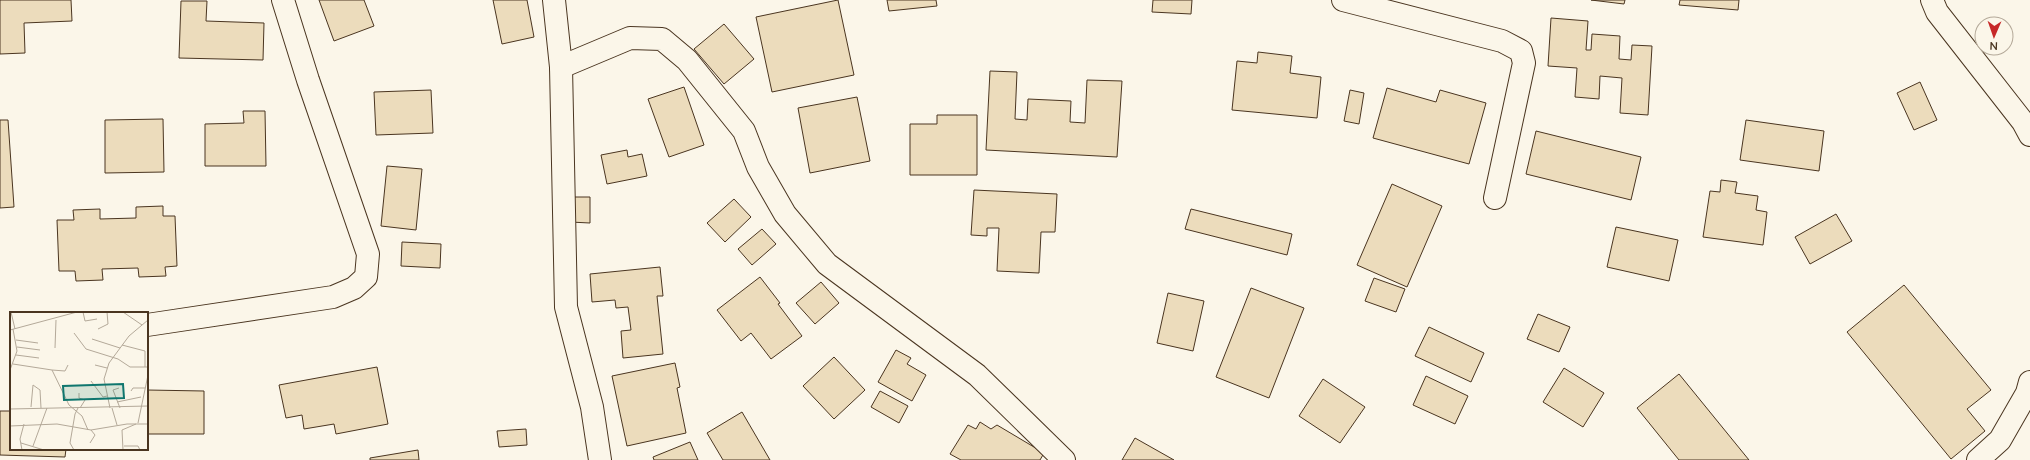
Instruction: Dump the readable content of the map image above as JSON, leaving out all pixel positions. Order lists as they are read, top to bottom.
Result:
{
  "north": "bottom"
}
